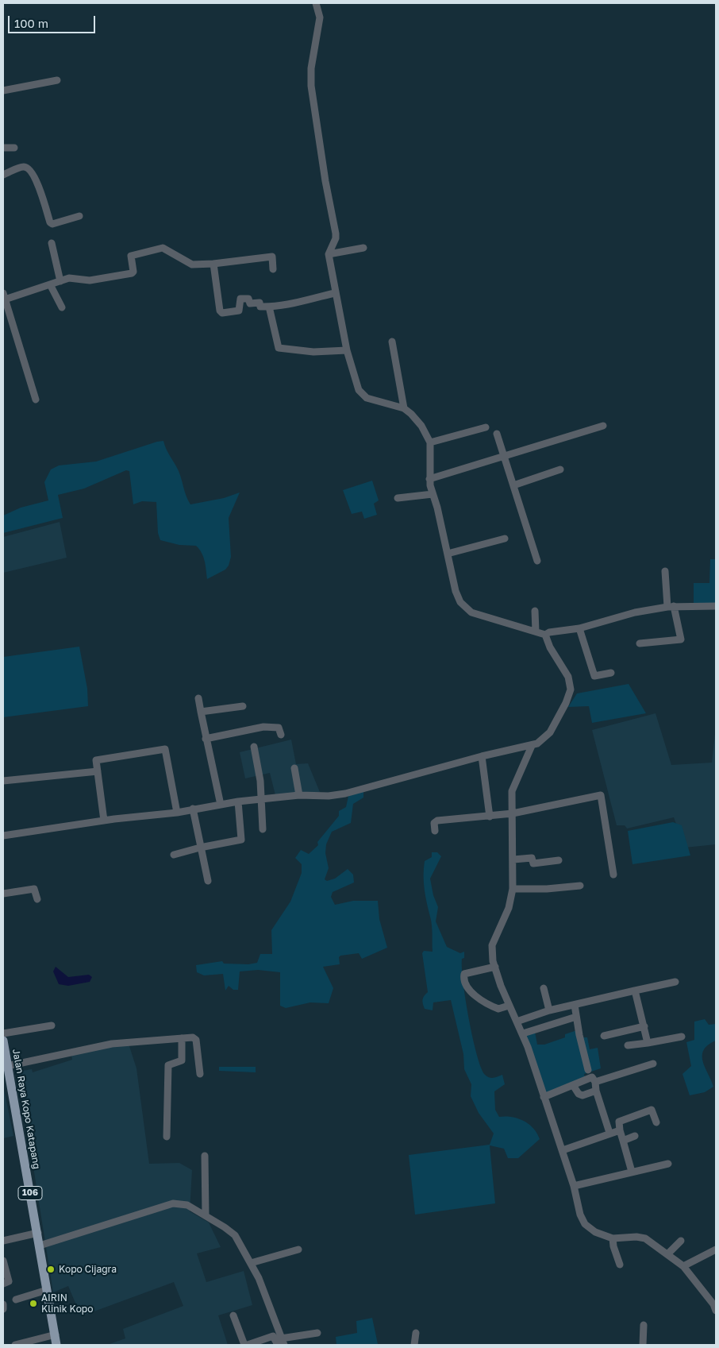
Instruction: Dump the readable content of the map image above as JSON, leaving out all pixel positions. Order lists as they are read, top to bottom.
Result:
{
  "streets": {
    "main road": ["Jalan Raya Kopo Katapang", "106"]
  },
  "places": ["Kopo Cijagra", "AIRIN Klinik Kopo"],
  "scale_bar": "100 m"
}
